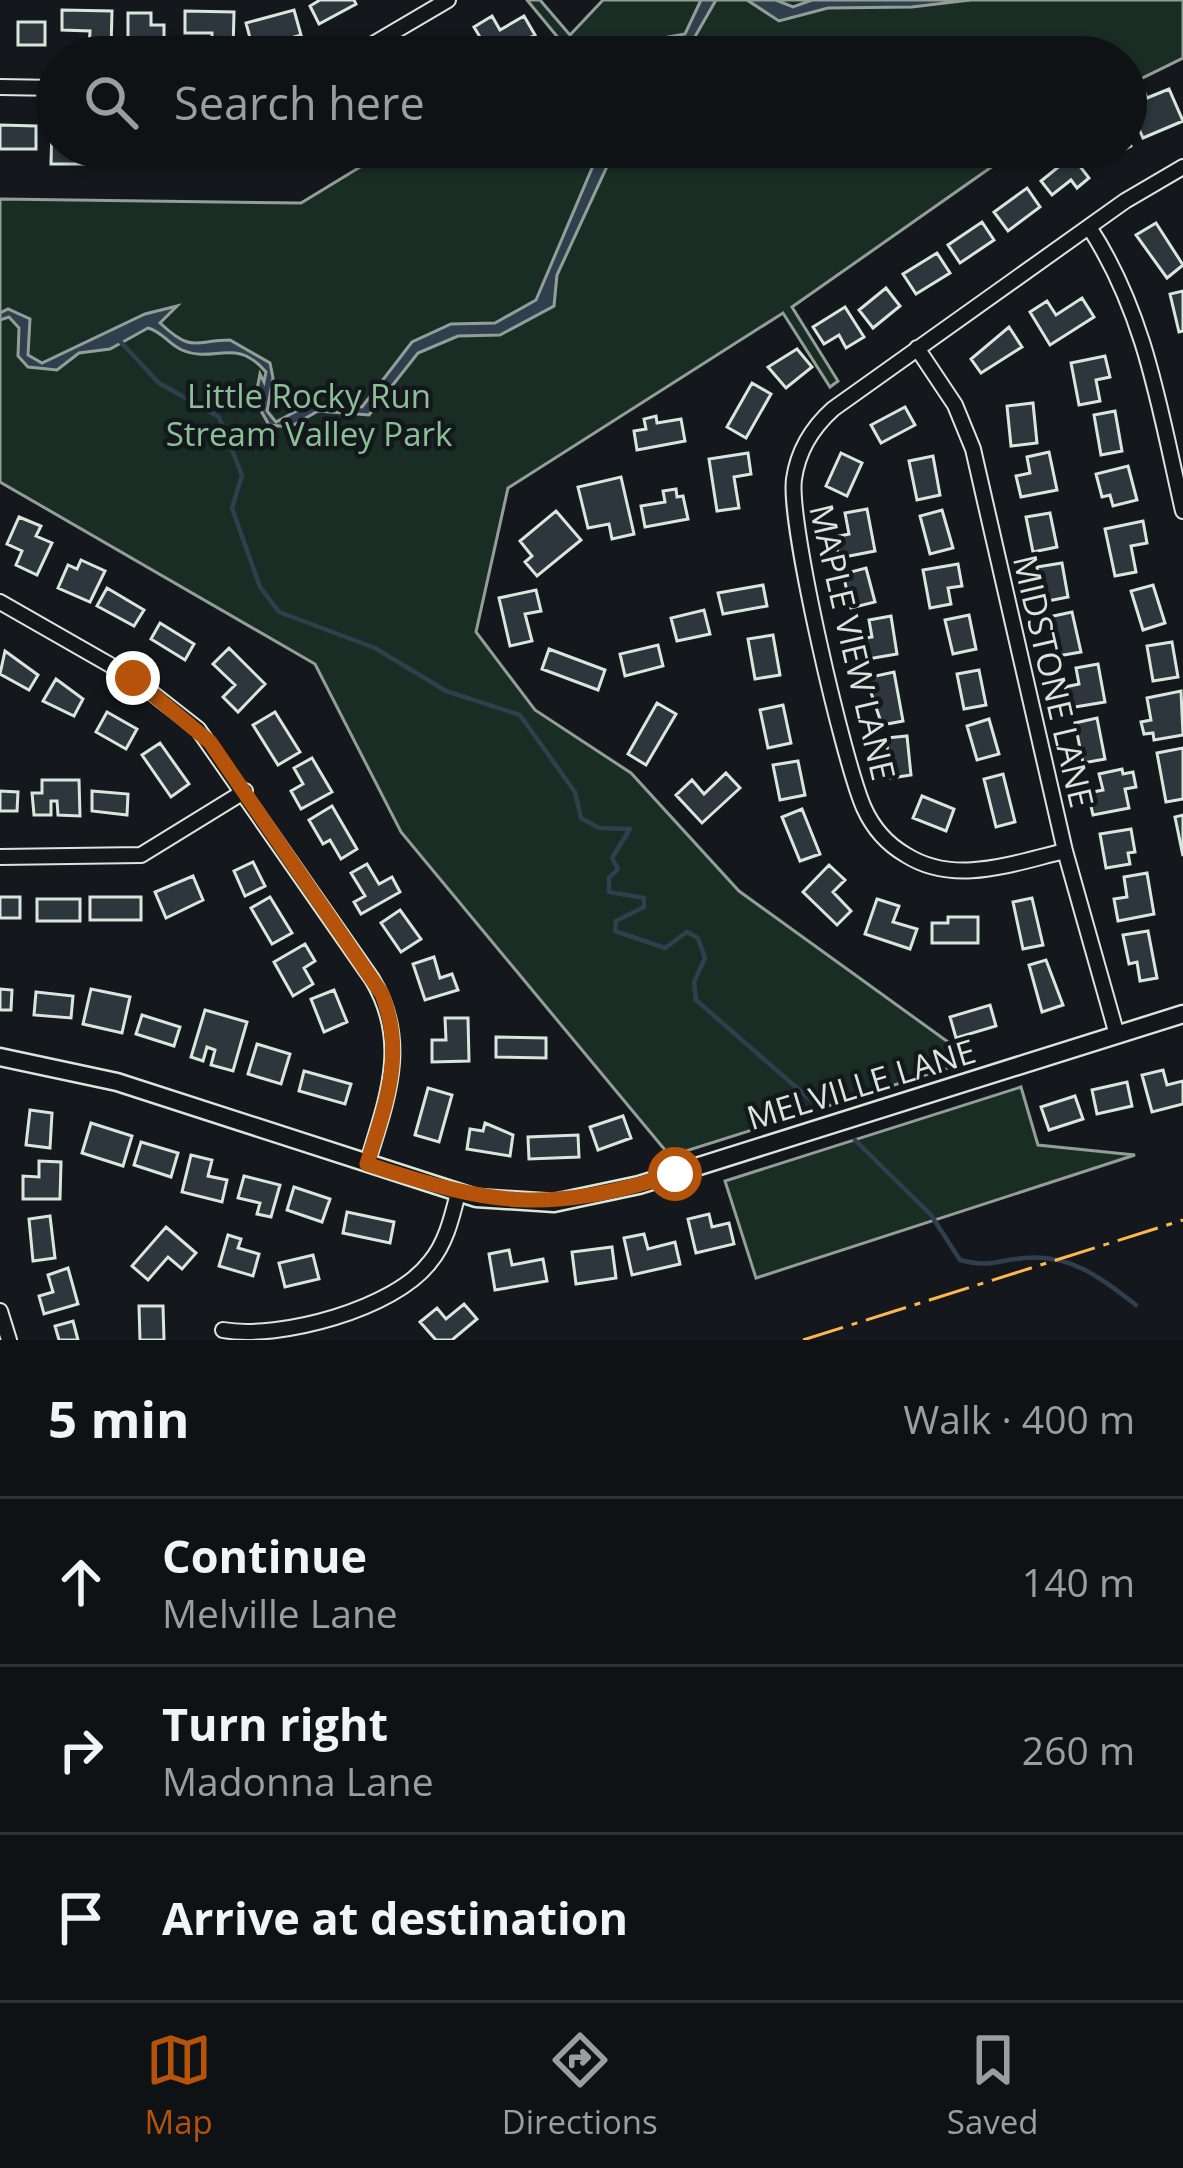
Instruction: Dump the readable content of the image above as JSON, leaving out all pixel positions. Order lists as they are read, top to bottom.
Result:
{
  "streets": {
    "street": ["MAPLE VIEW LANE", "MIDSTONE LANE", "MELVILLE LANE"]
  },
  "crossings": [
    ["MAPLE VIEW LANE", "MIDSTONE LANE"],
    ["MIDSTONE LANE", "MELVILLE LANE"]
  ],
  "parks": ["Little Rocky Run Stream Valley Park"],
  "page": {
    "search": "Search here",
    "heading": ["5 min", "Walk · 400 m"],
    "list": [
      ["Continue", "Melville Lane", "140 m"],
      ["Turn right", "Madonna Lane", "260 m"],
      "Arrive at destination"
    ],
    "nav": ["Map", "Directions", "Saved"]
  }
}
